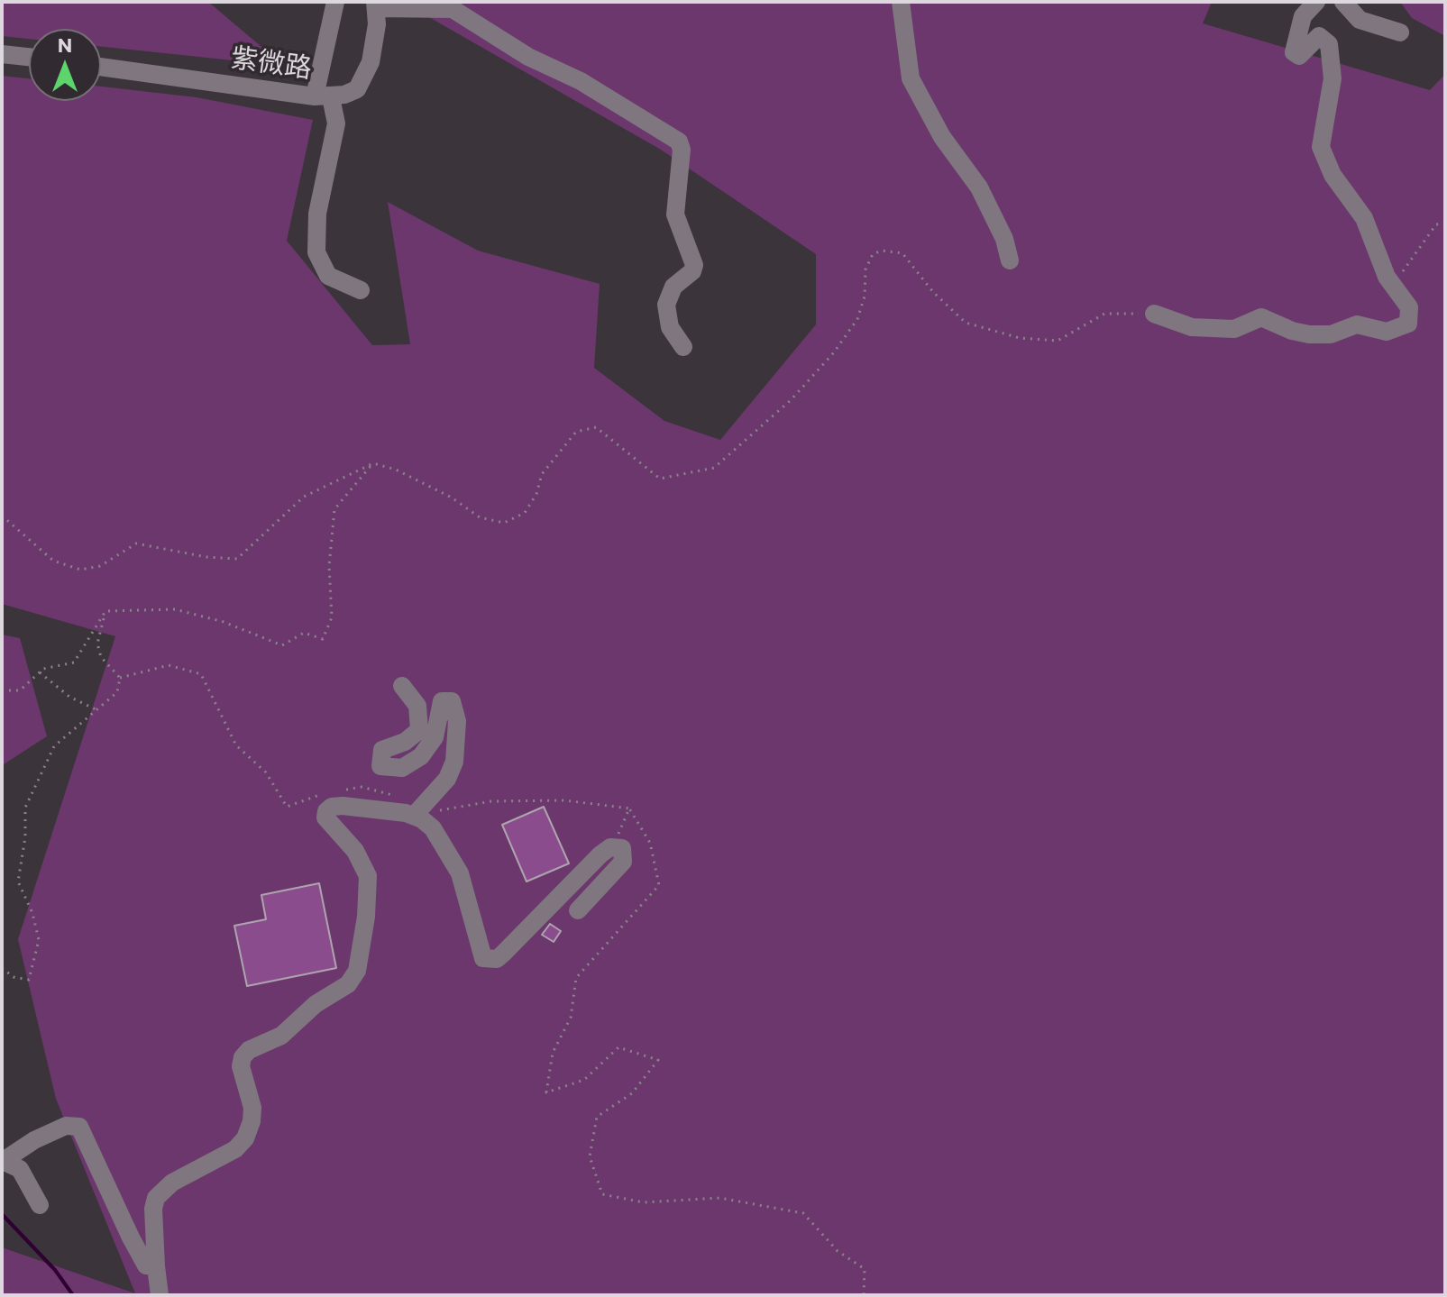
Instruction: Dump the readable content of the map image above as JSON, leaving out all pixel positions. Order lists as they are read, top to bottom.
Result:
{
  "streets": {
    "street": ["紫微路"]
  },
  "north": "top"
}
